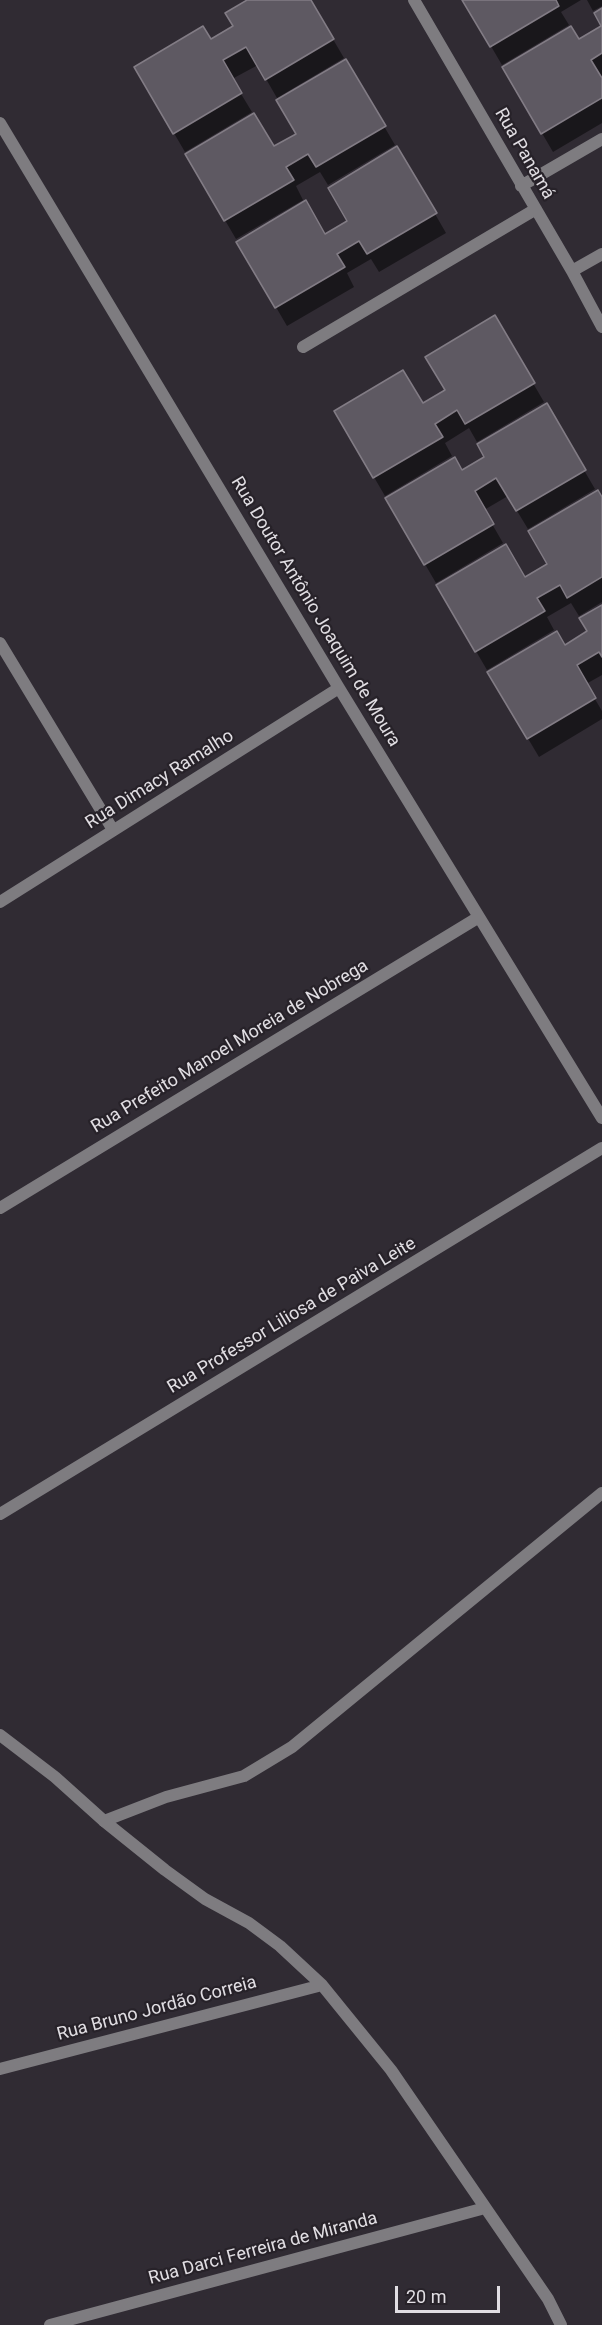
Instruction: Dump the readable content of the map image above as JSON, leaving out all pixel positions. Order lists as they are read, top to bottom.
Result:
{
  "streets": {
    "street": [
      "Rua Panamá",
      "Rua Doutor Antônio Joaquim de Moura",
      "Rua Dimacy Ramalho",
      "Rua Prefeito Manoel Moreia de Nobrega",
      "Rua Professor Liliosa de Paiva Leite",
      "Rua Bruno Jordão Correia",
      "Rua Darci Ferreira de Miranda"
    ]
  },
  "crossings": [
    ["Rua Doutor Antônio Joaquim de Moura", "Rua Dimacy Ramalho"],
    ["Rua Doutor Antônio Joaquim de Moura", "Rua Prefeito Manoel Moreia de Nobrega"]
  ],
  "scale_bar": "20 m"
}
